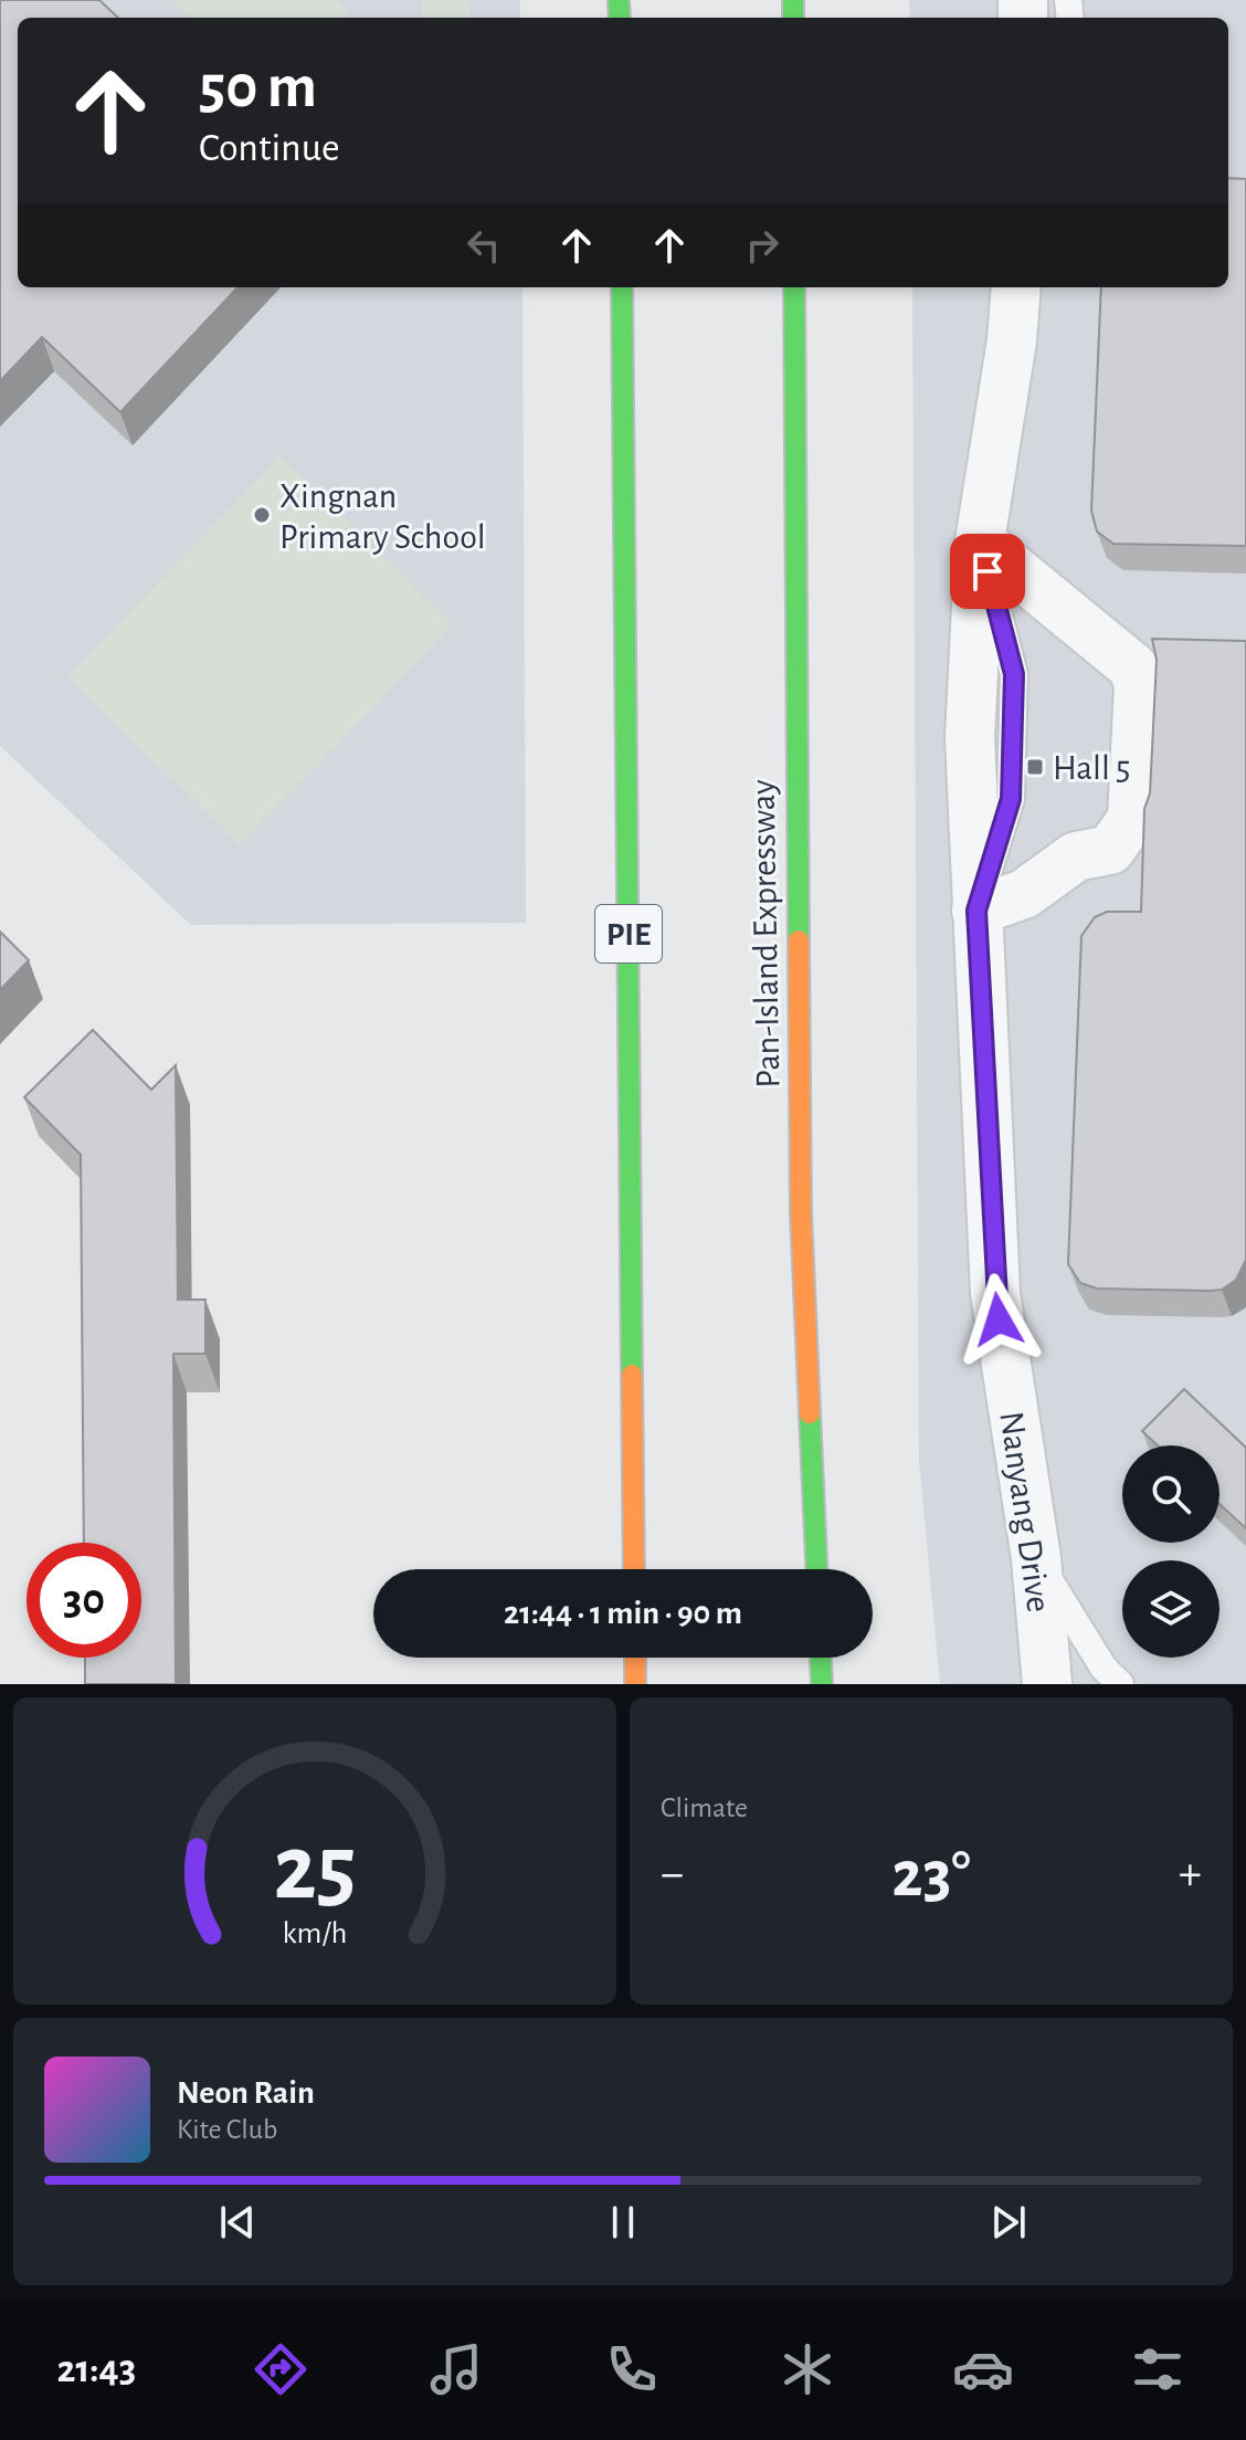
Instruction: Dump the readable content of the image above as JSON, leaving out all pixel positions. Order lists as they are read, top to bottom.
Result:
{
  "streets": {
    "highway": ["PIE", "Pan-Island Expressway"],
    "street": ["Nanyang Drive"]
  },
  "places": {
    "other": ["Xingnan Primary School"],
    "transit": ["Hall 5"]
  },
  "page": {
    "turn": ["50 m", "Continue"],
    "limit": "30",
    "trip": "21:44 · 1 min · 90 m",
    "tile": "Climate",
    "heat": ["−", "23°", "+"],
    "song": ["Neon Rain", "Kite Club"],
    "tabs": "21:43",
    "gauge": ["25", "km/h"]
  }
}
